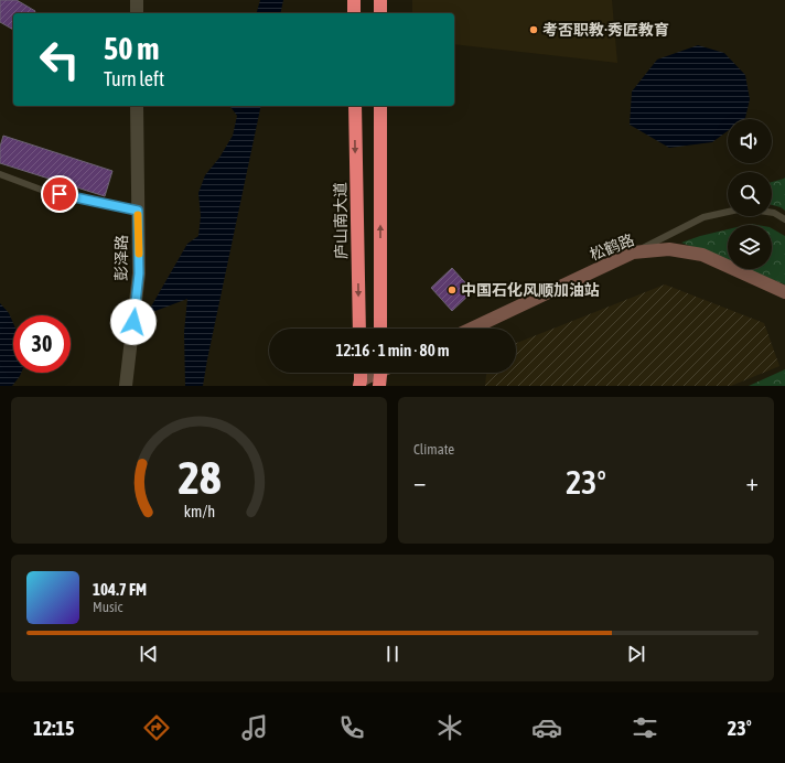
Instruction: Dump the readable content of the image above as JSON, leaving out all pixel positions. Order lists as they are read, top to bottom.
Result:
{
  "streets": {
    "highway": ["庐山南大道"],
    "main road": ["松鹤路"],
    "street": ["彭泽路"]
  },
  "places": ["考否职教·秀匠教育", "中国石化风顺加油站"],
  "page": {
    "turn": ["50 m", "Turn left"],
    "limit": "30",
    "trip": "12:16 · 1 min · 80 m",
    "tile": "Climate",
    "heat": ["−", "23°", "+"],
    "song": ["104.7 FM", "Music"],
    "tabs": ["12:15", "23°"],
    "gauge": ["28", "km/h"]
  }
}
